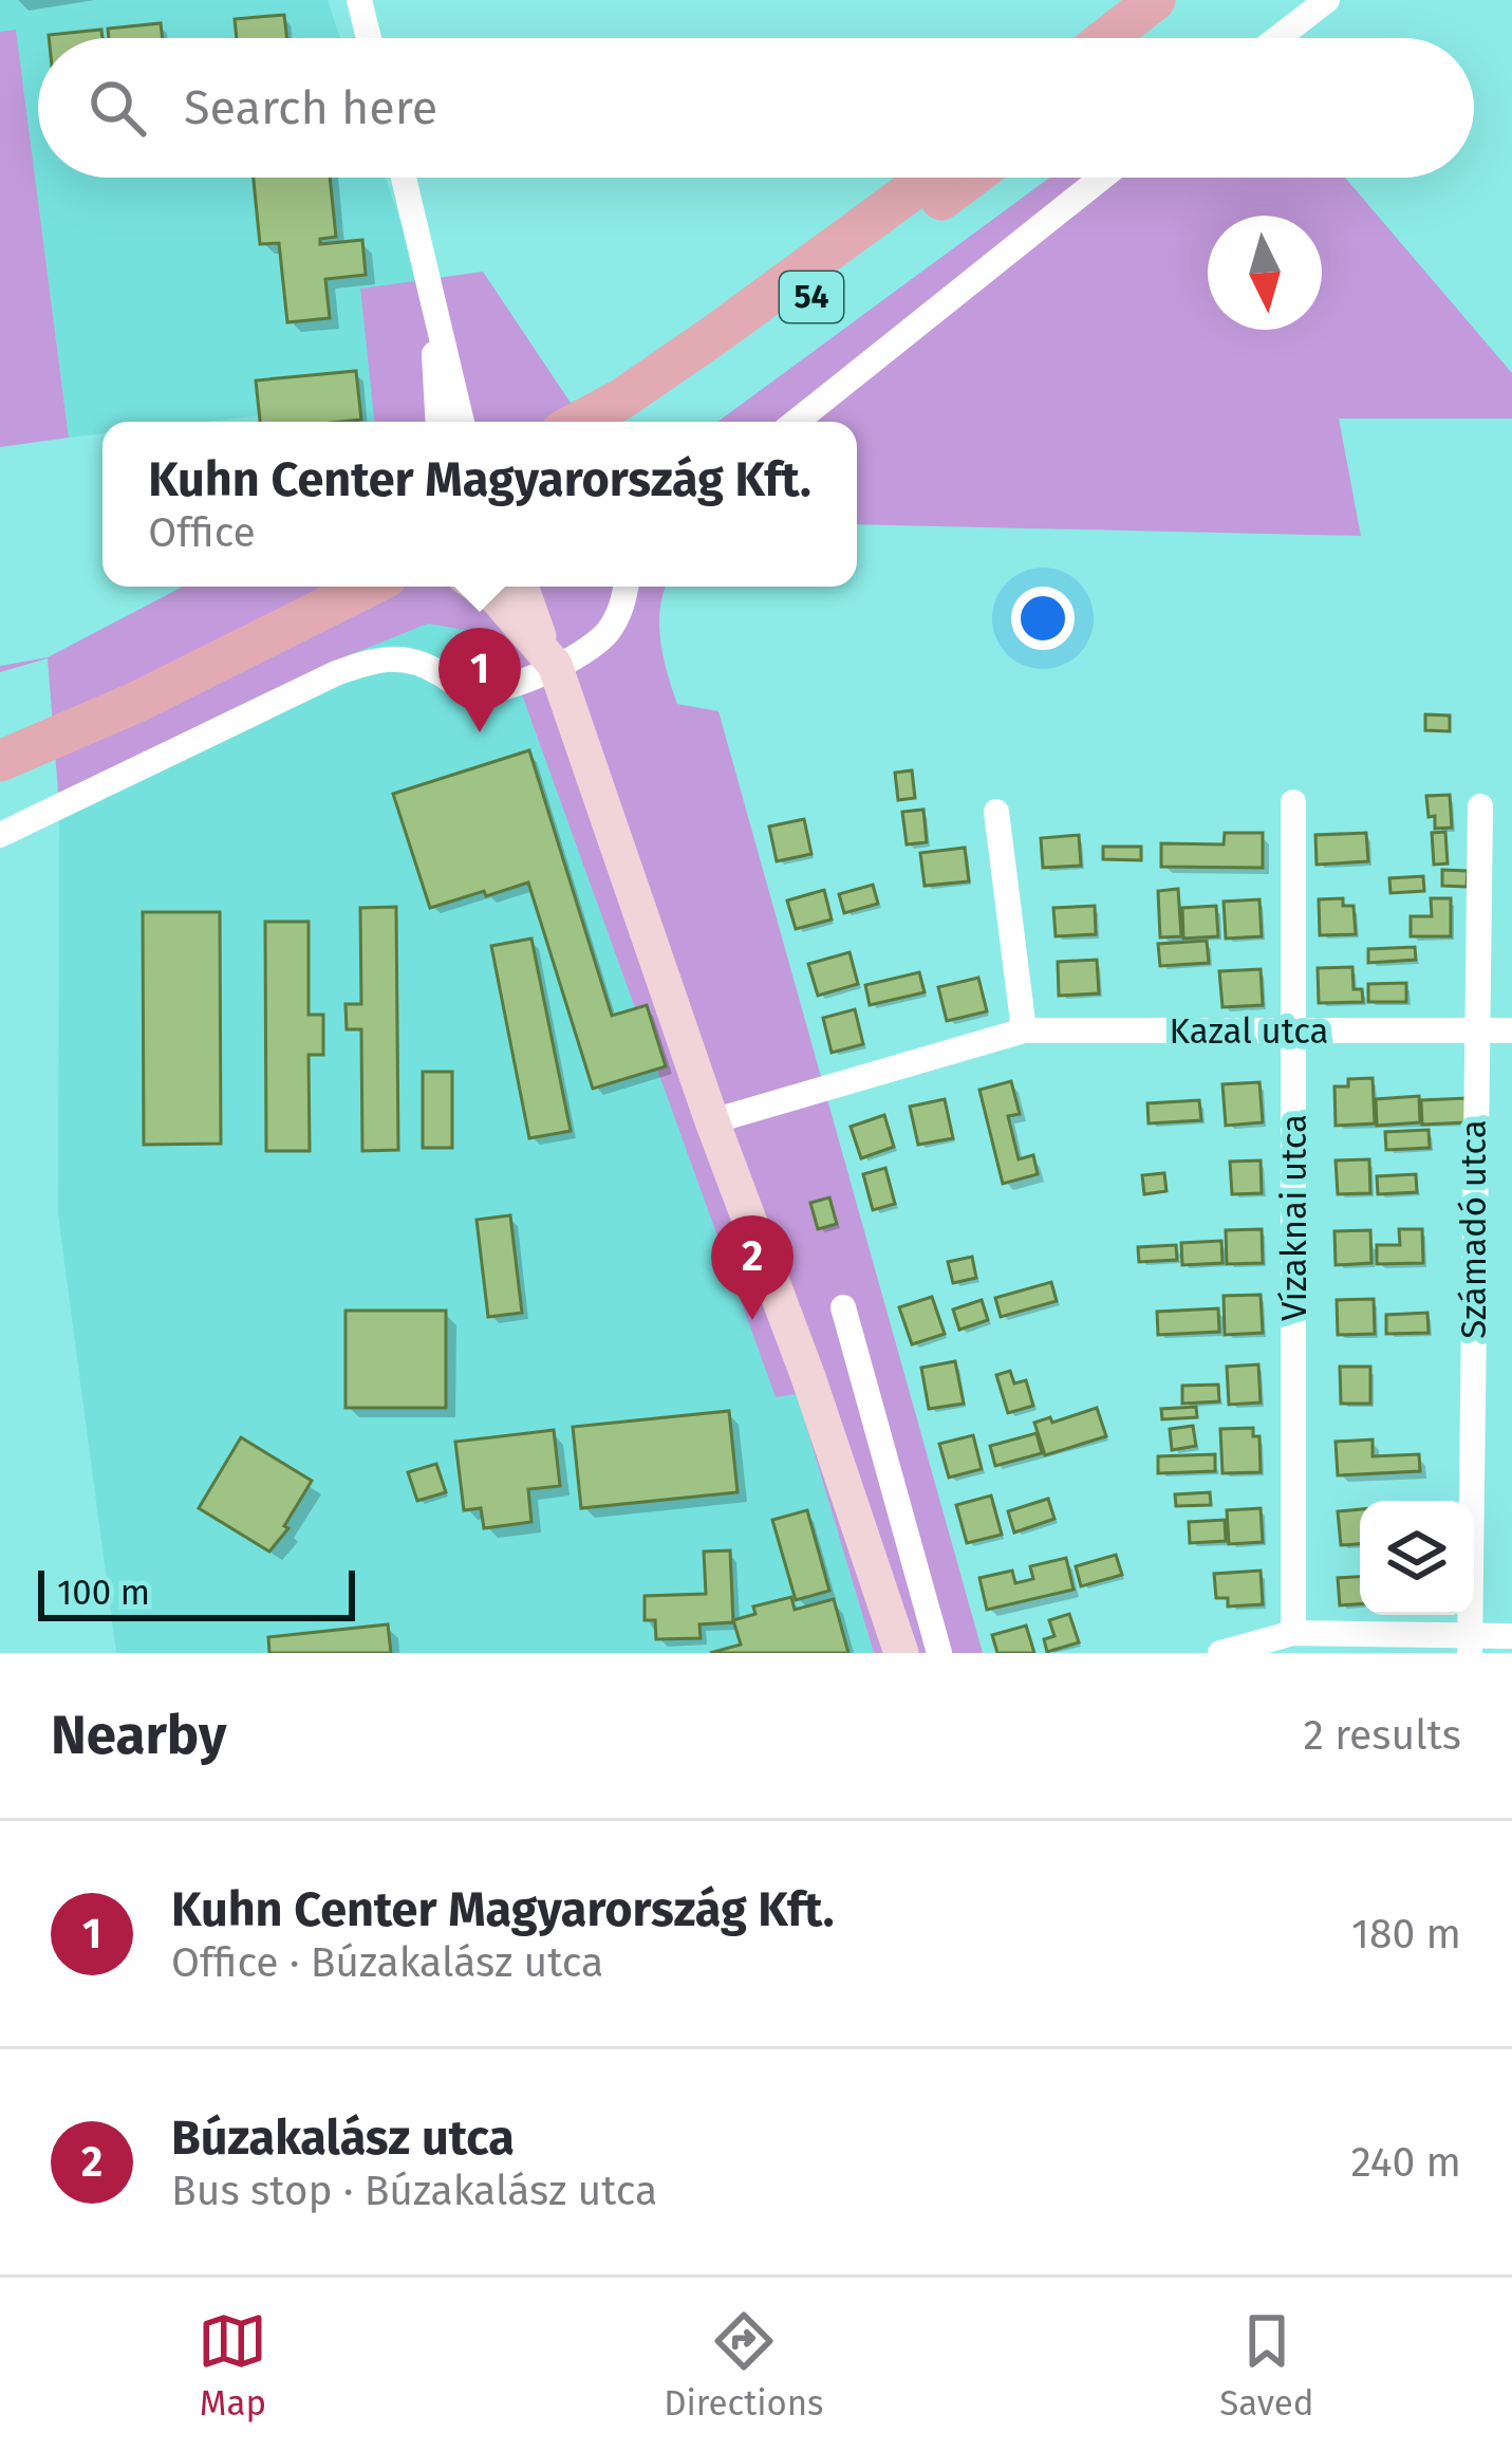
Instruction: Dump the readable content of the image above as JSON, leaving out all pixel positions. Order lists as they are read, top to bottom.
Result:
{
  "streets": {
    "main road": ["54"],
    "street": ["Kazal utca", "Vízaknai utca", "Számadó utca"]
  },
  "crossings": [
    ["Kazal utca", "Vízaknai utca"],
    ["Kazal utca", "Számadó utca"]
  ],
  "scale_bar": "100 m",
  "north": "bottom",
  "page": {
    "search": "Search here",
    "popup": ["Kuhn Center Magyarország Kft.", "Office"],
    "pins": ["1", "2"],
    "scale": "100 m",
    "heading": ["Nearby", "2 results"],
    "list": [
      {
        "mark": "1",
        "name": "Kuhn Center Magyarország Kft.",
        "note": "Office · Búzakalász utca",
        "value": "180 m"
      },
      {
        "mark": "2",
        "name": "Búzakalász utca",
        "note": "Bus stop · Búzakalász utca",
        "value": "240 m"
      }
    ],
    "nav": ["Map", "Directions", "Saved"]
  }
}
